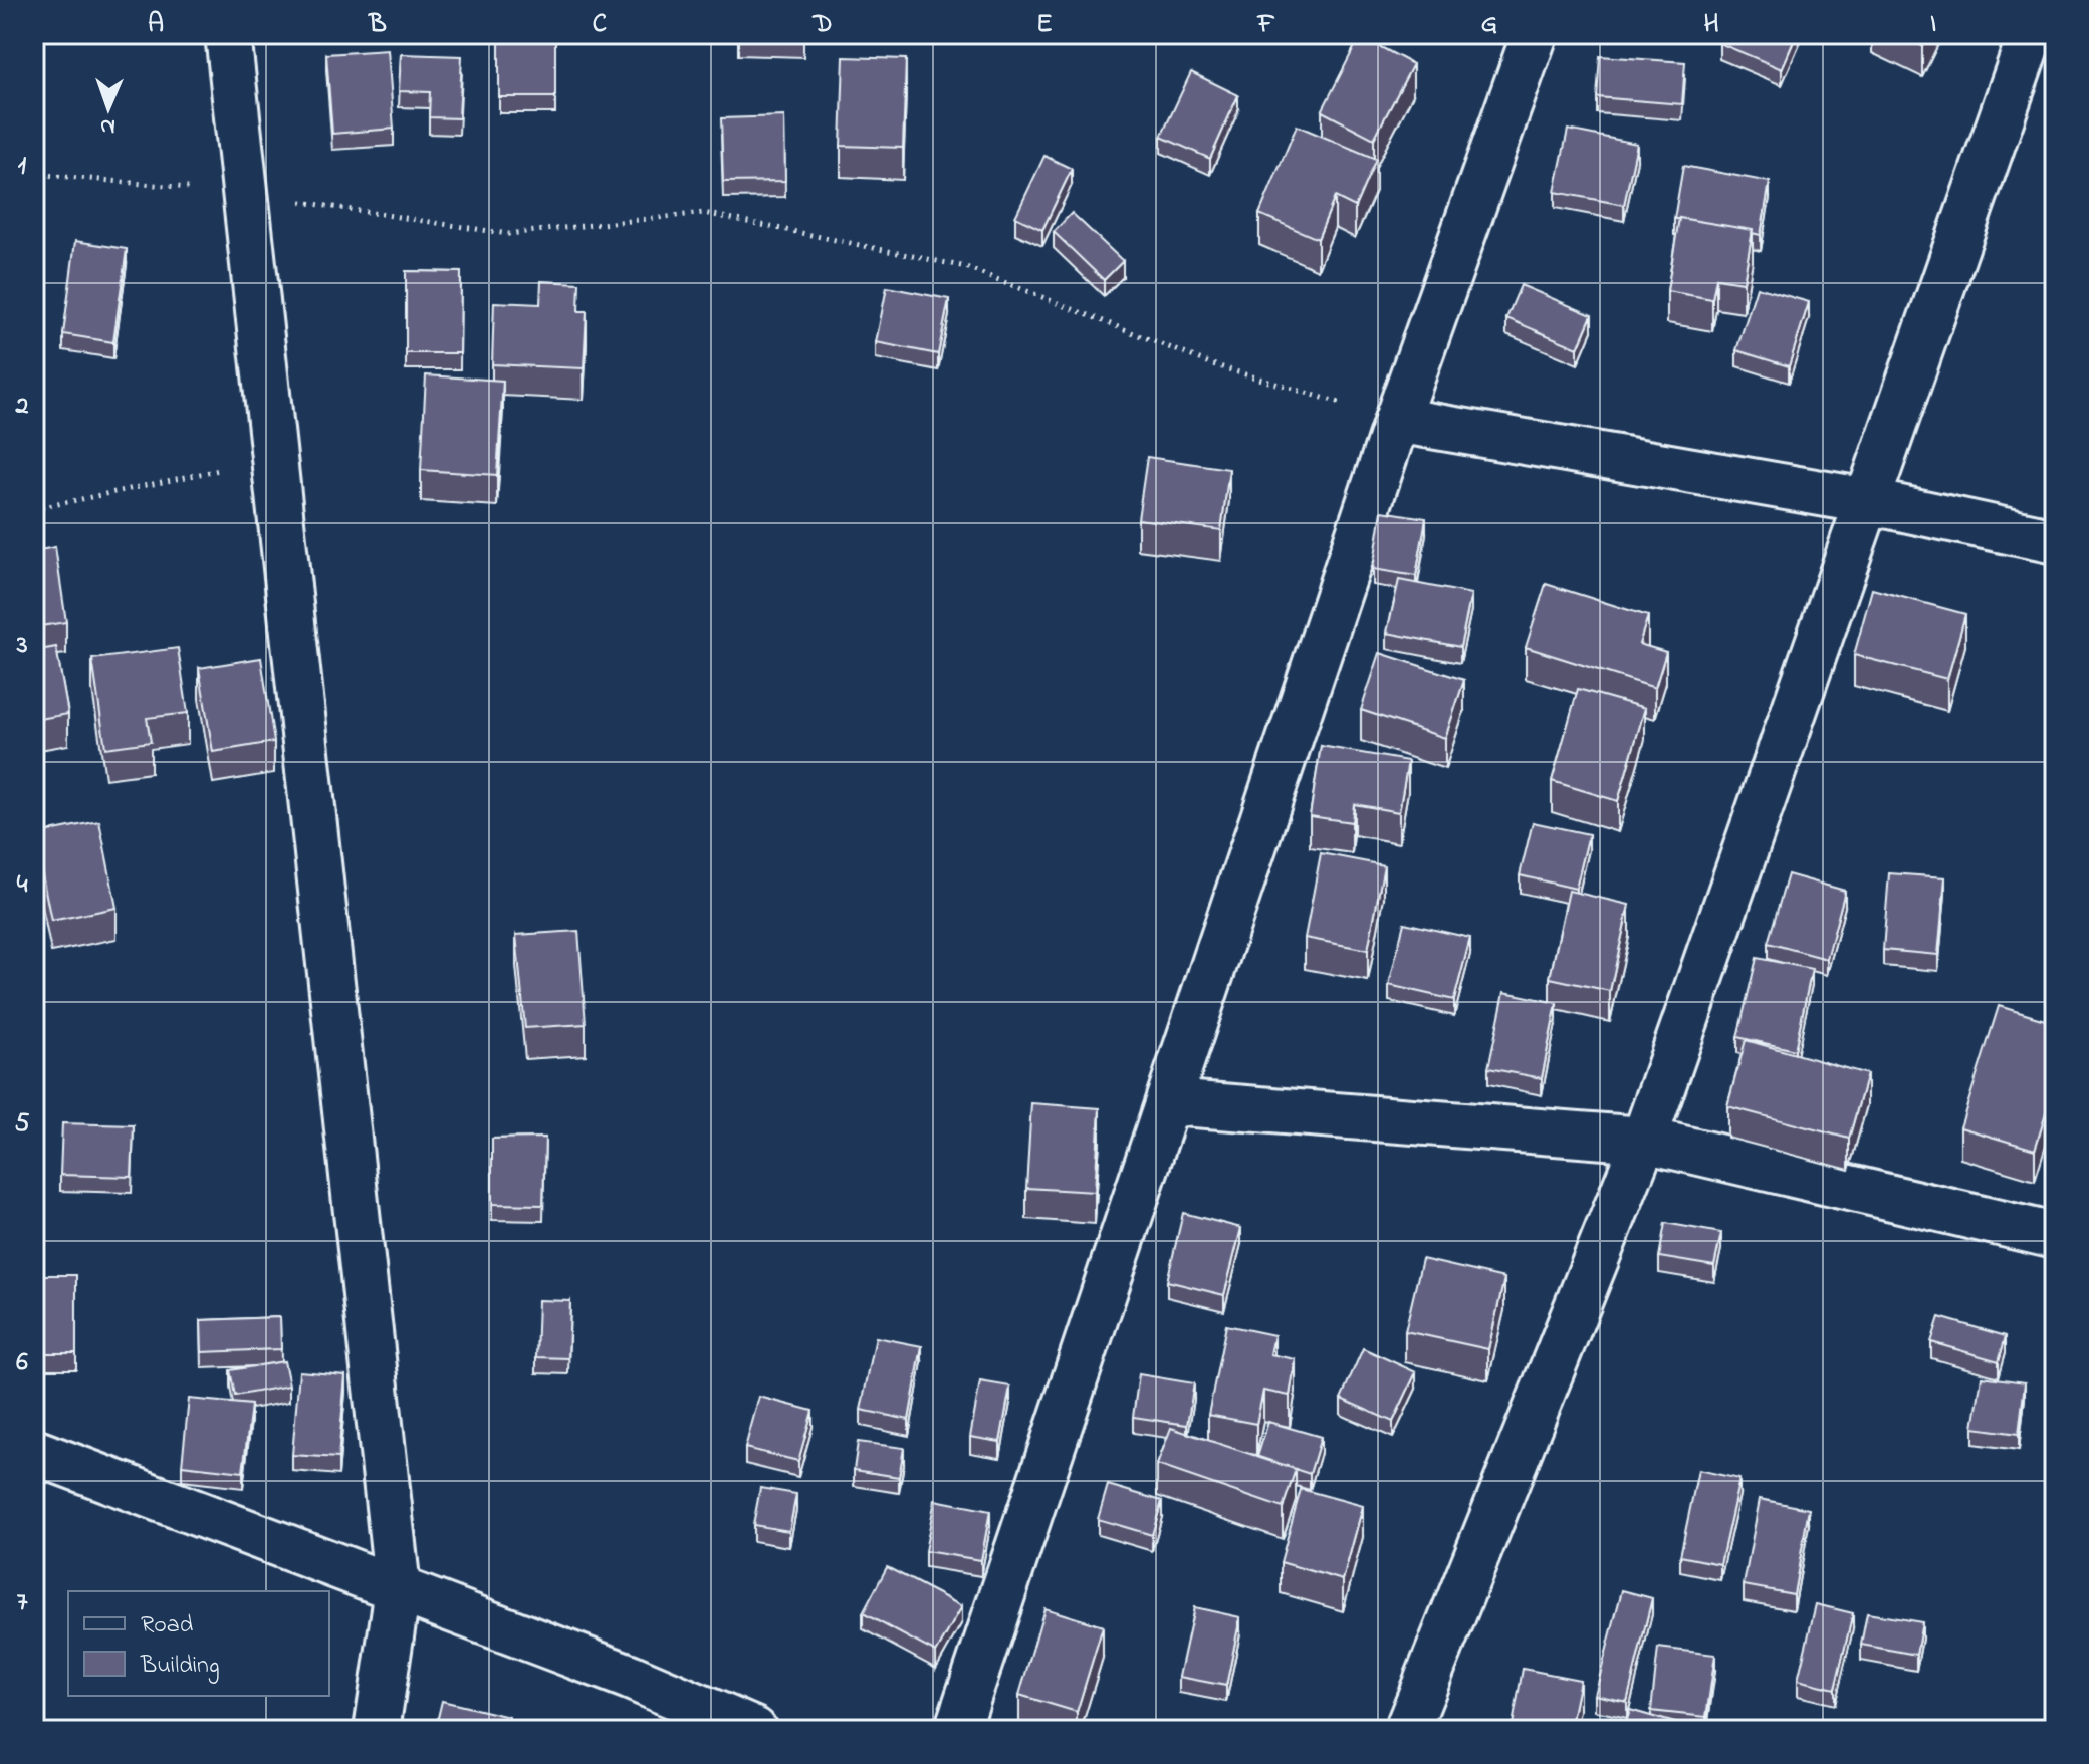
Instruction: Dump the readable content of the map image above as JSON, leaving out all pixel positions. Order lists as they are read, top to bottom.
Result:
{
  "legend": ["Road", "Building"],
  "north": "bottom",
  "grid": {
    "columns": [
      "A",
      "B",
      "C",
      "D",
      "E",
      "F",
      "G",
      "H",
      "I"
    ],
    "rows": [
      "1",
      "2",
      "3",
      "4",
      "5",
      "6",
      "7"
    ]
  }
}
